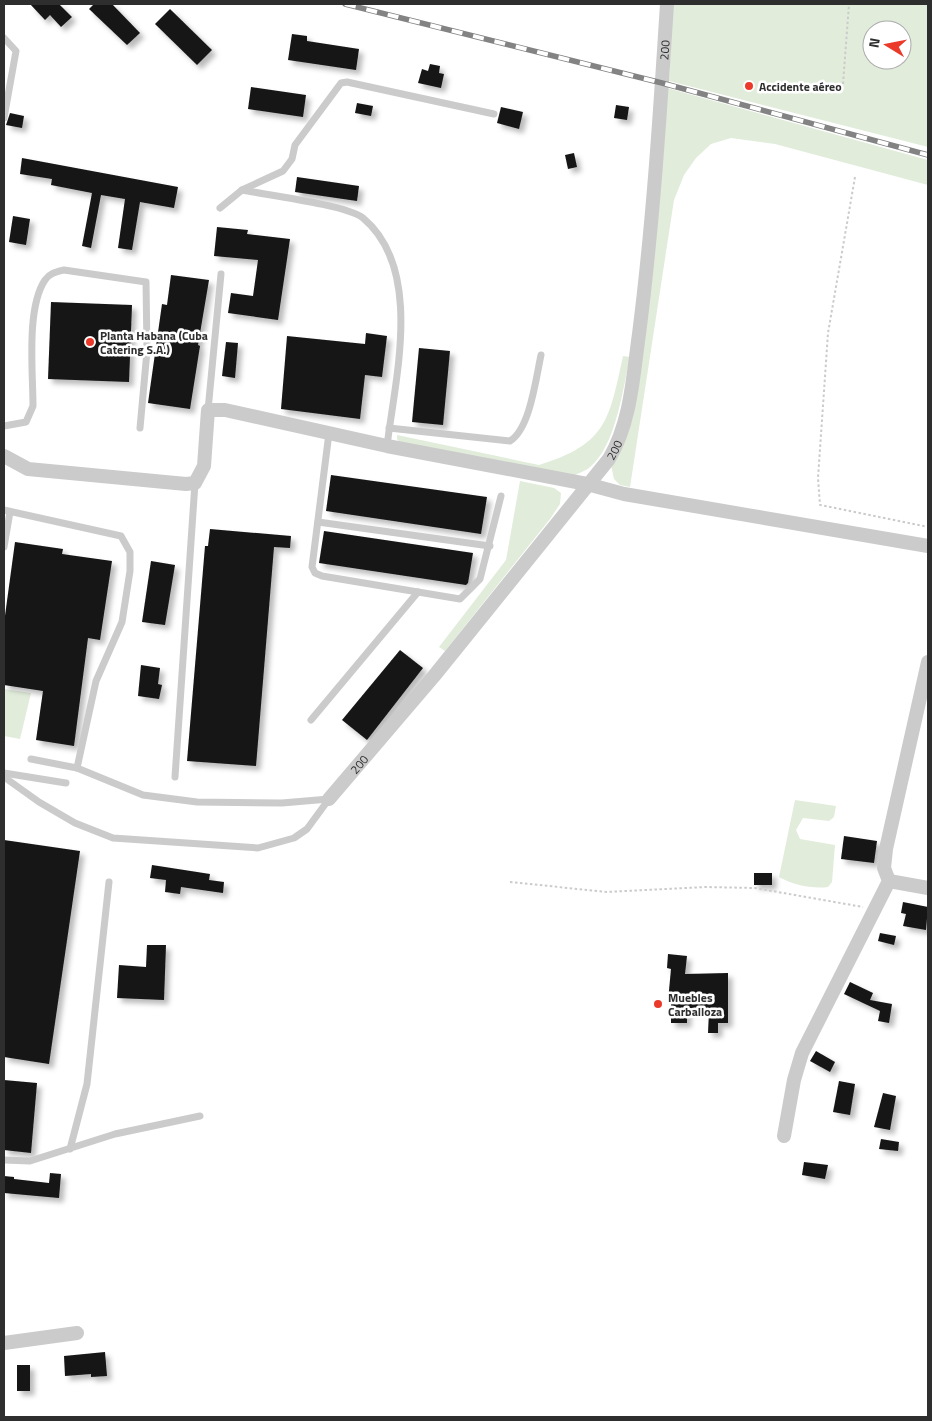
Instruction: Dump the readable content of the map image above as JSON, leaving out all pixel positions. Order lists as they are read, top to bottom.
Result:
{
  "streets": {
    "street": ["200"]
  },
  "places": ["Accidente aéreo", "Planta Habana (Cuba Catering S.A.)", "Muebles Carballoza"],
  "north": "left"
}
